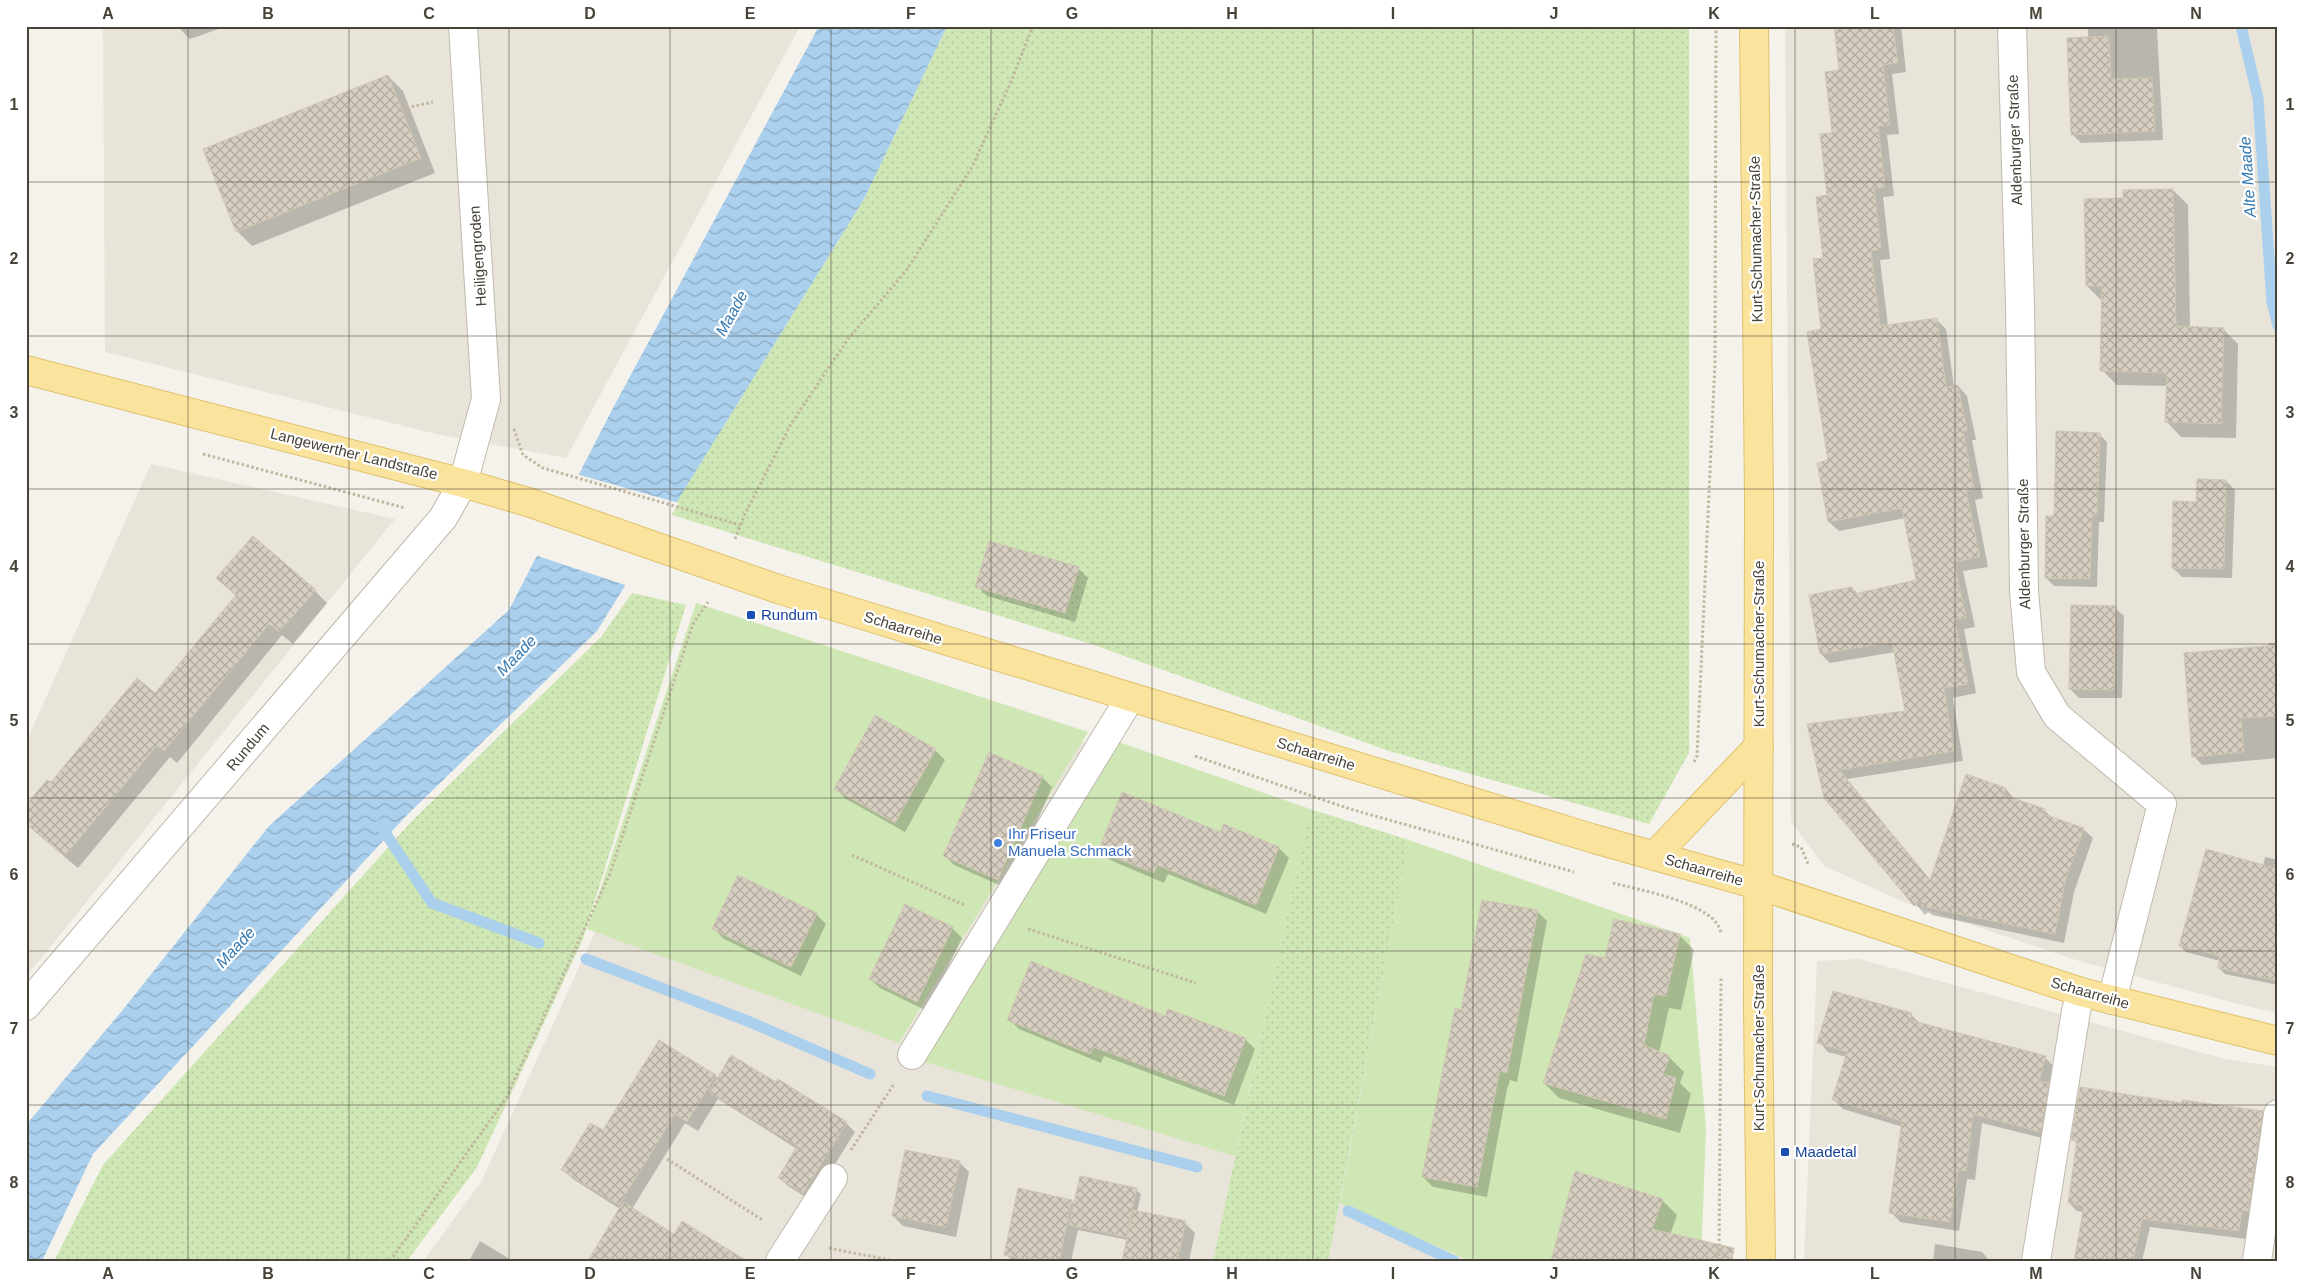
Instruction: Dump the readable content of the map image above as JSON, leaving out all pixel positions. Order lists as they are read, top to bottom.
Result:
{
  "streets": {
    "main road": ["Kurt-Schumacher-Straße", "Langewerther Landstraße", "Schaarreihe"],
    "street": ["Aldenburger Straße", "Heiligengroden", "Rundum"]
  },
  "crossings": [
    ["Aldenburger Straße", "Schaarreihe"],
    ["Kurt-Schumacher-Straße", "Schaarreihe"],
    ["Heiligengroden", "Langewerther Landstraße"],
    ["Heiligengroden", "Rundum"],
    ["Langewerther Landstraße", "Schaarreihe"],
    ["Langewerther Landstraße", "Rundum"]
  ],
  "water": ["Alte Maade", "Maade"],
  "places": {
    "transit": ["Rundum", "Maadetal"],
    "other": ["Ihr Friseur Manuela Schmack"]
  },
  "grid": {
    "columns": [
      "A",
      "B",
      "C",
      "D",
      "E",
      "F",
      "G",
      "H",
      "I",
      "J",
      "K",
      "L",
      "M",
      "N"
    ],
    "rows": [
      "1",
      "2",
      "3",
      "4",
      "5",
      "6",
      "7",
      "8"
    ]
  }
}
